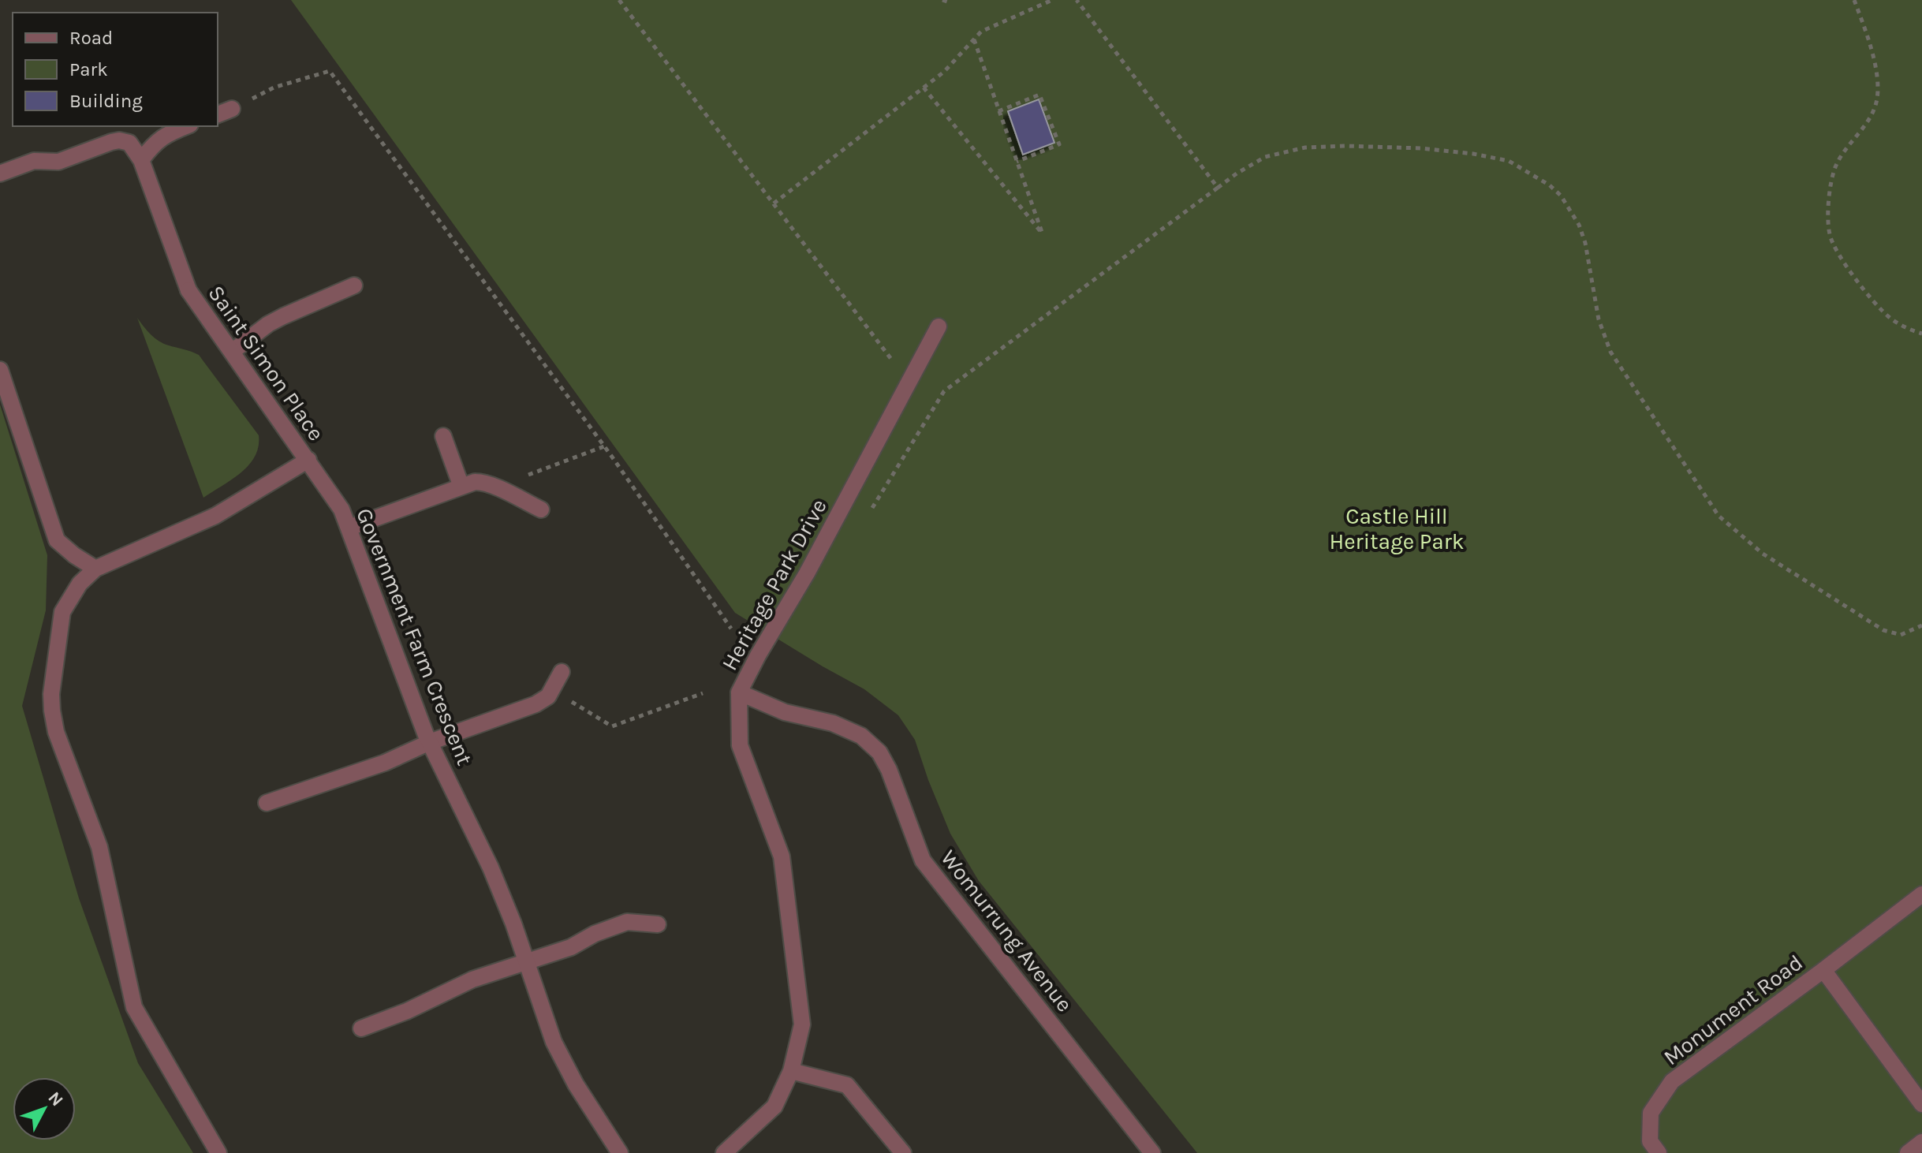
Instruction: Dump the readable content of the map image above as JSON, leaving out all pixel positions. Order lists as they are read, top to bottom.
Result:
{
  "streets": {
    "street": [
      "Saint Simon Place",
      "Heritage Park Drive",
      "Government Farm Crescent",
      "Womurrung Avenue",
      "Monument Road"
    ]
  },
  "crossings": [
    ["Saint Simon Place", "Government Farm Crescent"],
    ["Heritage Park Drive", "Womurrung Avenue"]
  ],
  "parks": ["Castle Hill Heritage Park"],
  "legend": ["Road", "Park", "Building"],
  "north": "top right"
}
